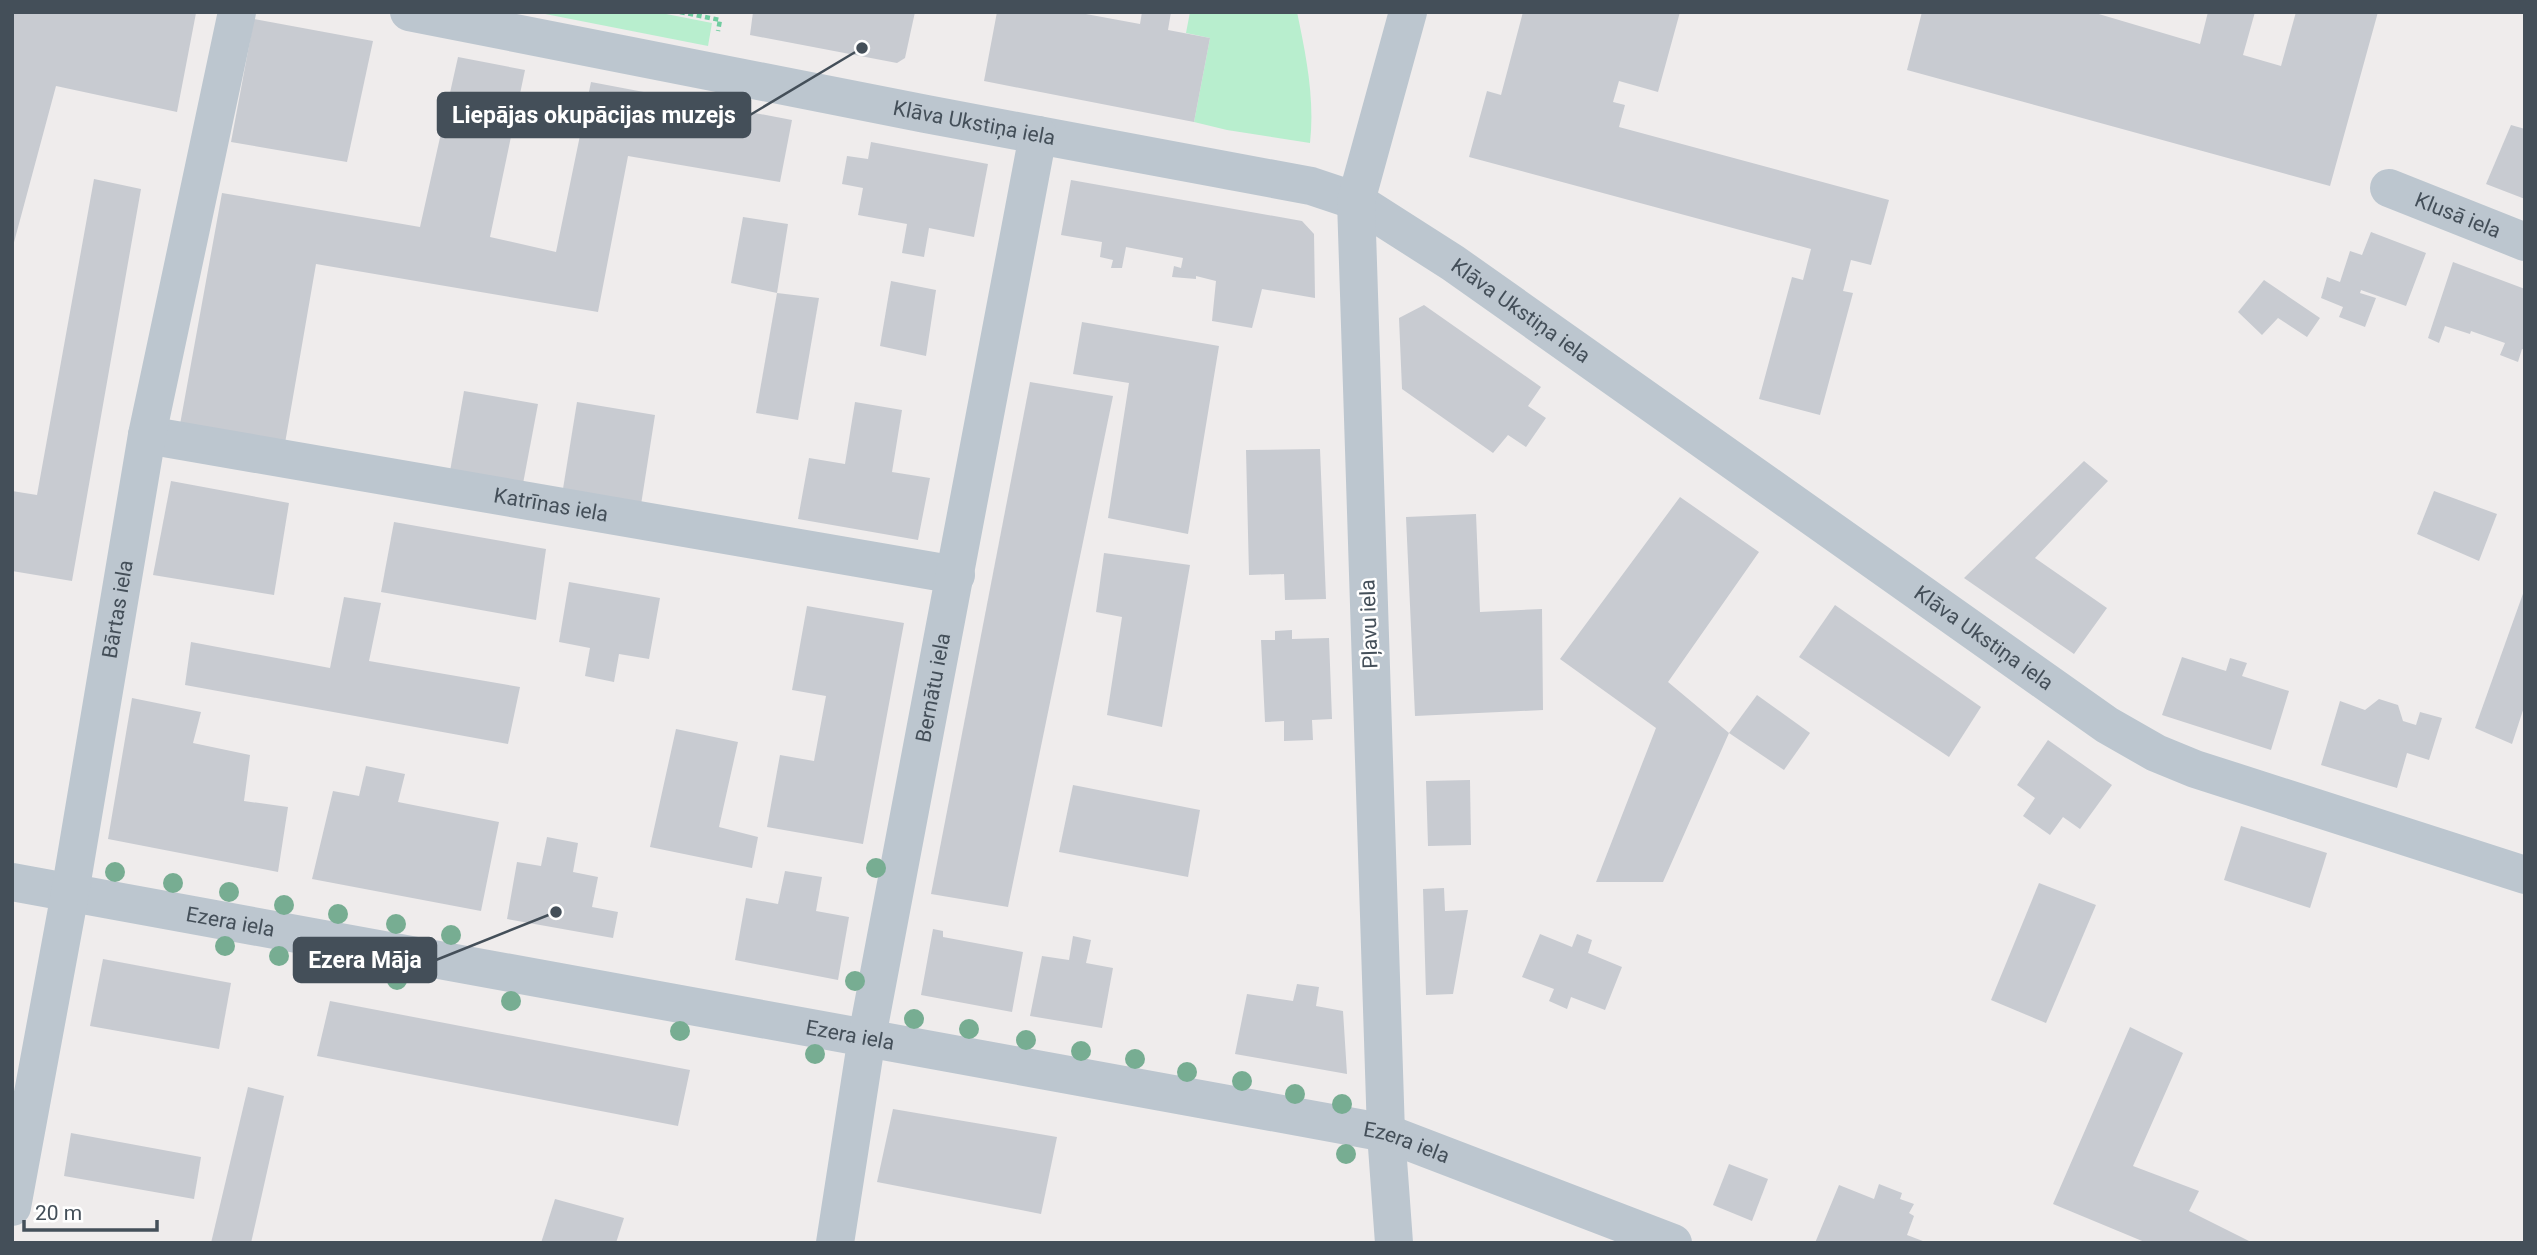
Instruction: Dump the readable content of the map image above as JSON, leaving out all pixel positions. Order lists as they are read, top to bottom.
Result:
{
  "streets": {
    "street": [
      "Klāva Ukstiņa iela",
      "Klusā iela",
      "Katrīnas iela",
      "Bārtas iela",
      "Pļavu iela",
      "Bernātu iela",
      "Ezera iela"
    ]
  },
  "crossings": [
    ["Klāva Ukstiņa iela", "Pļavu iela"],
    ["Klāva Ukstiņa iela", "Bernātu iela"],
    ["Katrīnas iela", "Bārtas iela"],
    ["Katrīnas iela", "Bernātu iela"],
    ["Bārtas iela", "Ezera iela"],
    ["Pļavu iela", "Ezera iela"],
    ["Bernātu iela", "Ezera iela"]
  ],
  "places": ["Liepājas okupācijas muzejs", "Ezera Māja"],
  "scale_bar": "20 m"
}
